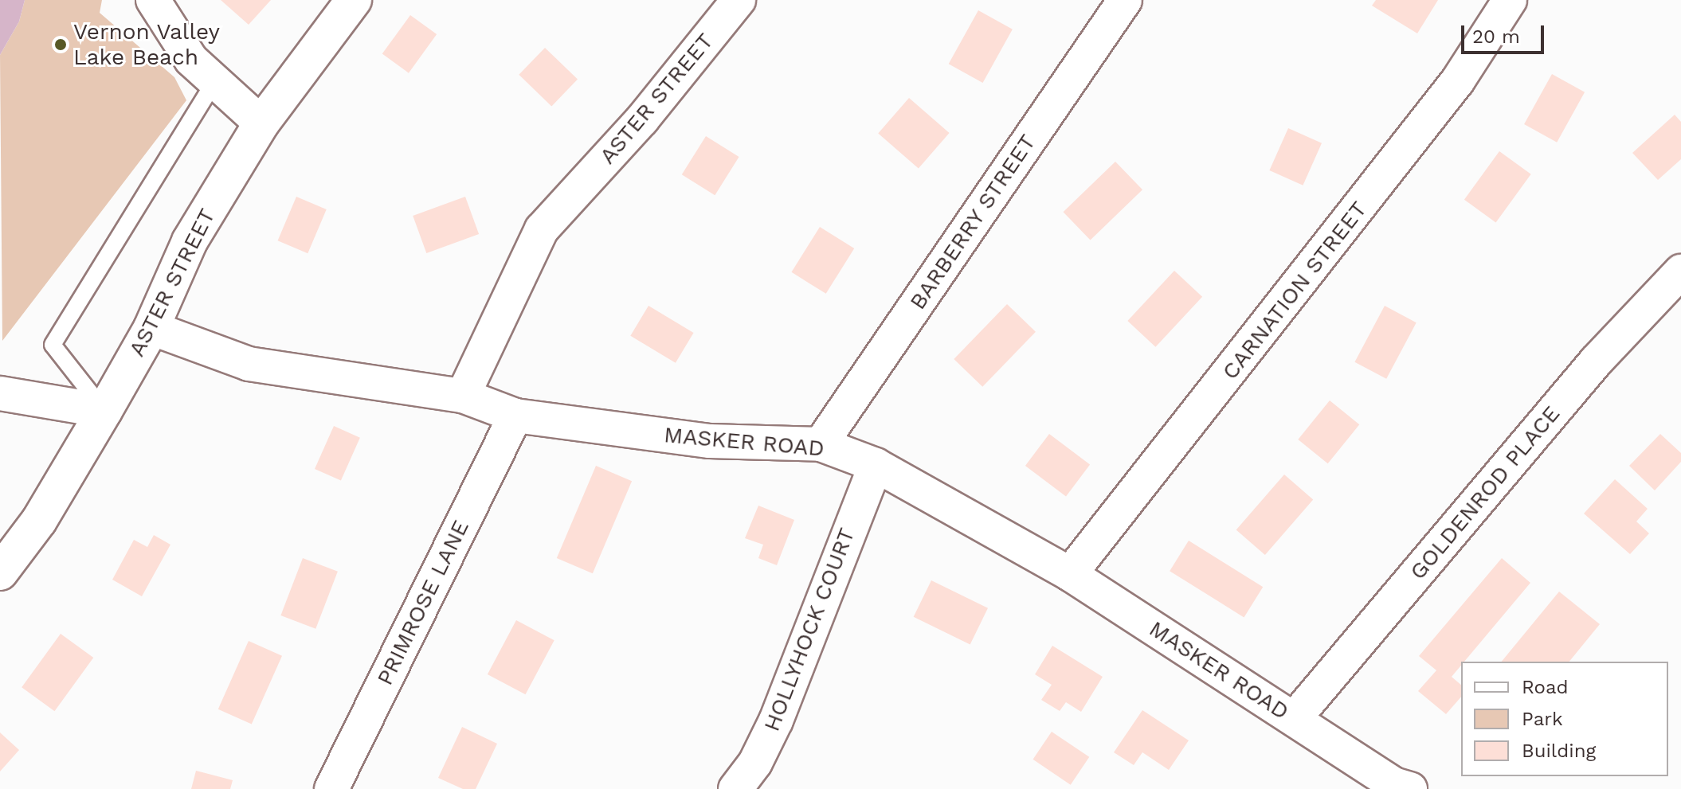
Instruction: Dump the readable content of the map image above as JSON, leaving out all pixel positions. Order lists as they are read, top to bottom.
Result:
{
  "streets": {
    "street": [
      "ASTER STREET",
      "BARBERRY STREET",
      "CARNATION STREET",
      "MASKER ROAD",
      "GOLDENROD PLACE",
      "PRIMROSE LANE",
      "HOLLYHOCK COURT"
    ]
  },
  "crossings": [
    ["ASTER STREET", "MASKER ROAD"],
    ["BARBERRY STREET", "MASKER ROAD"],
    ["CARNATION STREET", "MASKER ROAD"],
    ["MASKER ROAD", "GOLDENROD PLACE"],
    ["MASKER ROAD", "PRIMROSE LANE"],
    ["MASKER ROAD", "HOLLYHOCK COURT"]
  ],
  "places": ["Vernon Valley Lake Beach"],
  "legend": ["Road", "Park", "Building"],
  "scale_bar": "20 m"
}
